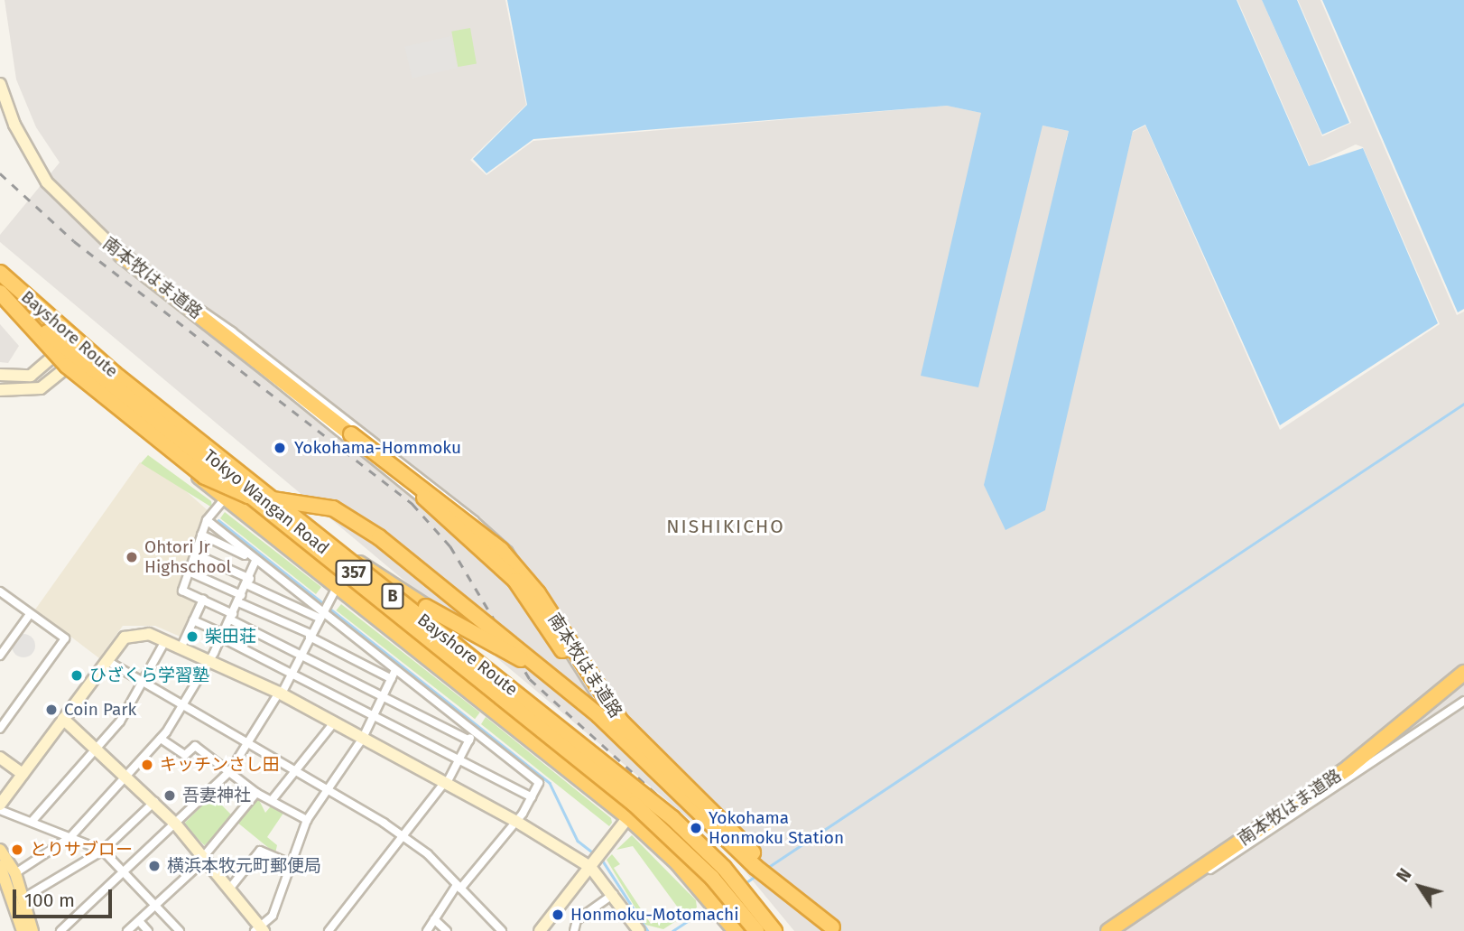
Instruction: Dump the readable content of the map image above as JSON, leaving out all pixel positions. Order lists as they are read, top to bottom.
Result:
{
  "streets": {
    "highway": [
      "南本牧はま道路",
      "Bayshore Route",
      "Tokyo Wangan Road",
      "357",
      "B"
    ]
  },
  "crossings": [
    ["Bayshore Route", "Tokyo Wangan Road"]
  ],
  "districts": ["NISHIKICHO"],
  "places": [
    "Yokohama-Hommoku",
    "Ohtori Jr Highschool",
    "柴田荘",
    "ひざくら学習塾",
    "Coin Park",
    "キッチンさし田",
    "吾妻神社",
    "Yokohama Honmoku Station",
    "とりサブロー",
    "横浜本牧元町郵便局",
    "Honmoku-Motomachi"
  ],
  "scale_bar": "100 m",
  "north": "top left"
}
